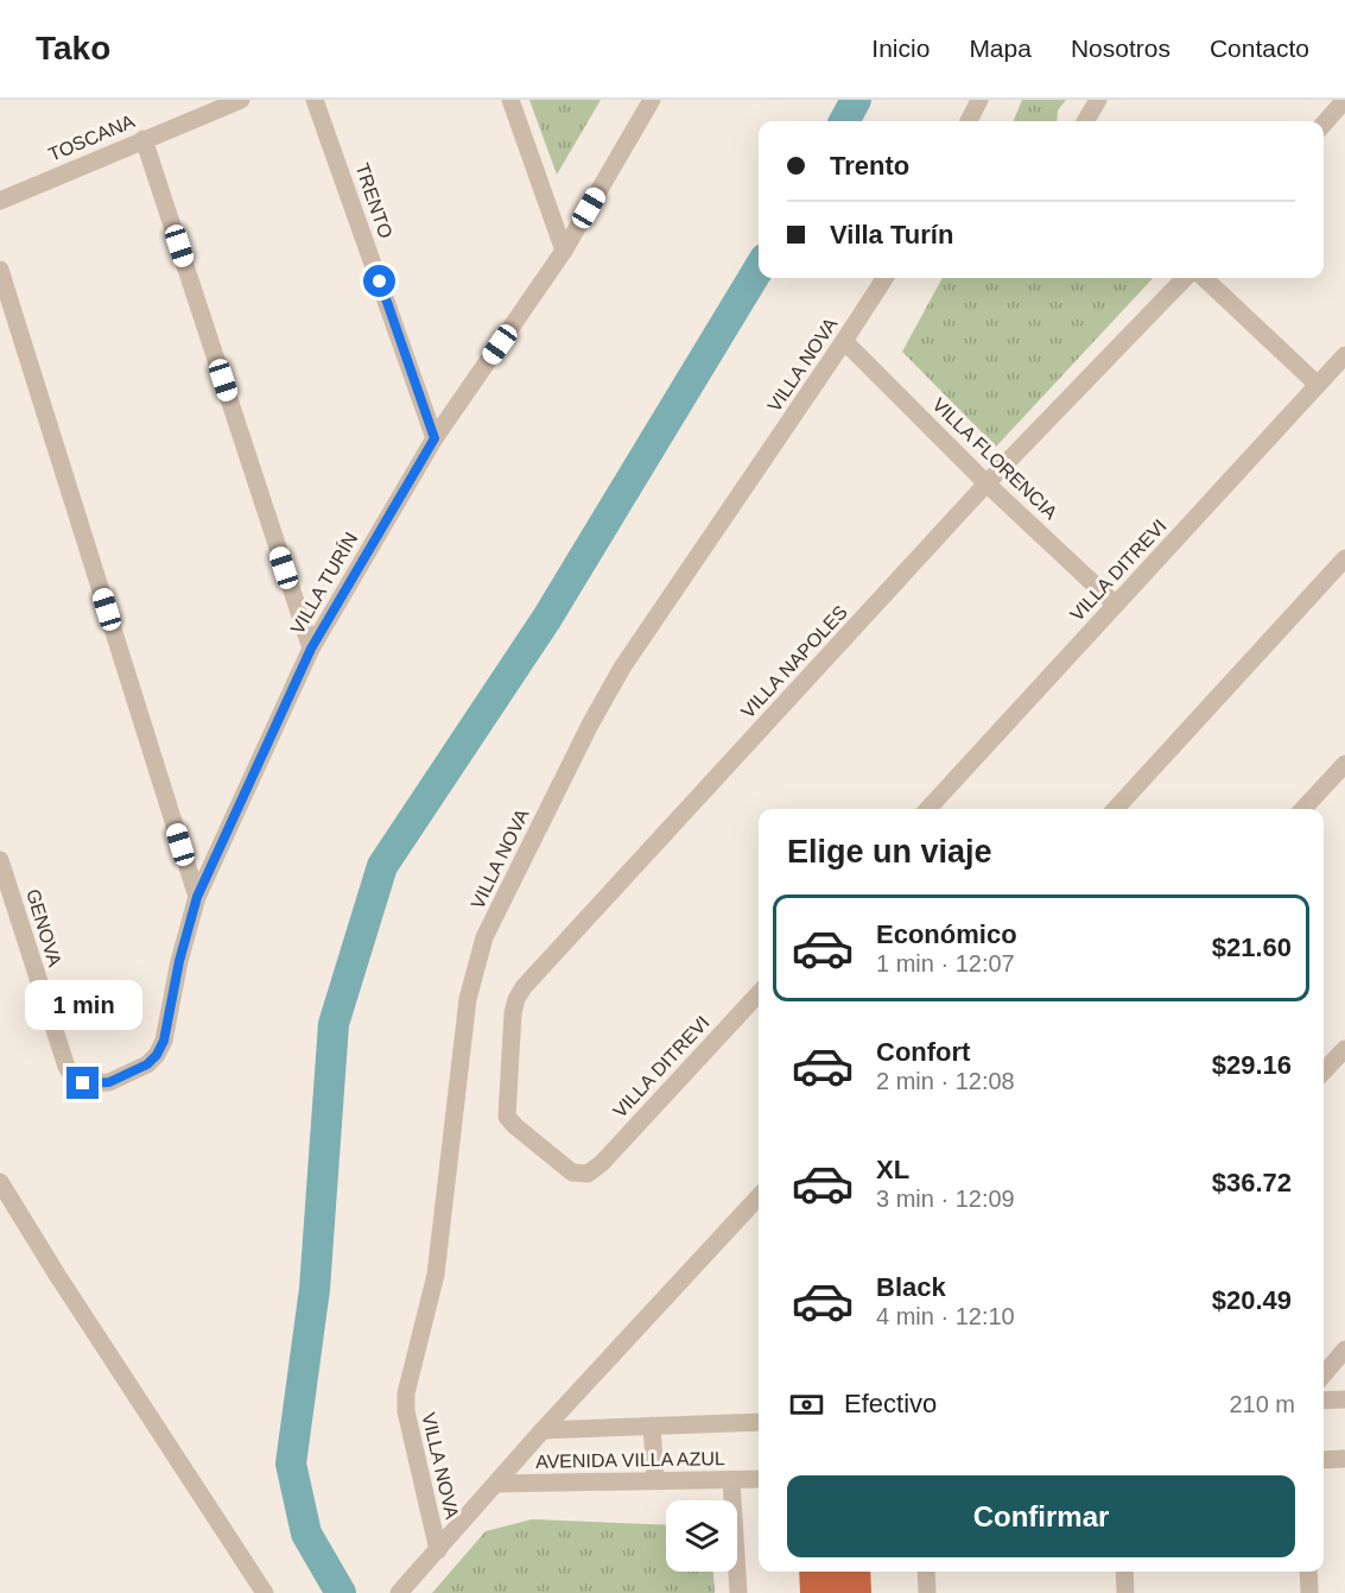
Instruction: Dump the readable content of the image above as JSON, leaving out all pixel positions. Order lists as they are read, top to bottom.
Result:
{
  "streets": {
    "street": [
      "TOSCANA",
      "TRENTO",
      "VILLA NOVA",
      "VILLA FLORENCIA",
      "VILLA DITREVI",
      "VILLA TURÍN",
      "VILLA NAPOLES",
      "GENOVA",
      "AVENIDA VILLA AZUL"
    ]
  },
  "crossings": [
    ["TRENTO", "VILLA TURÍN"],
    ["VILLA NOVA", "VILLA FLORENCIA"],
    ["VILLA FLORENCIA", "VILLA DITREVI"],
    ["VILLA FLORENCIA", "VILLA NAPOLES"],
    ["VILLA DITREVI", "VILLA NAPOLES"],
    ["VILLA TURÍN", "GENOVA"]
  ],
  "page": {
    "header": "Tako",
    "nav": [
      "Inicio",
      "Mapa",
      "Nosotros",
      "Contacto"
    ],
    "banner": ["Trento", "Villa Turín"],
    "heading": "Elige un viaje",
    "list": [
      {
        "name": "Económico",
        "note": "1 min · 12:07",
        "value": "$21.60"
      },
      {
        "name": "Confort",
        "note": "2 min · 12:08",
        "value": "$29.16"
      },
      {
        "name": "XL",
        "note": "3 min · 12:09",
        "value": "$36.72"
      },
      {
        "name": "Black",
        "note": "4 min · 12:10",
        "value": "$20.49"
      }
    ],
    "bubble": "1 min",
    "pay": ["Efectivo", "210 m"],
    "buttons": "Confirmar"
  }
}
